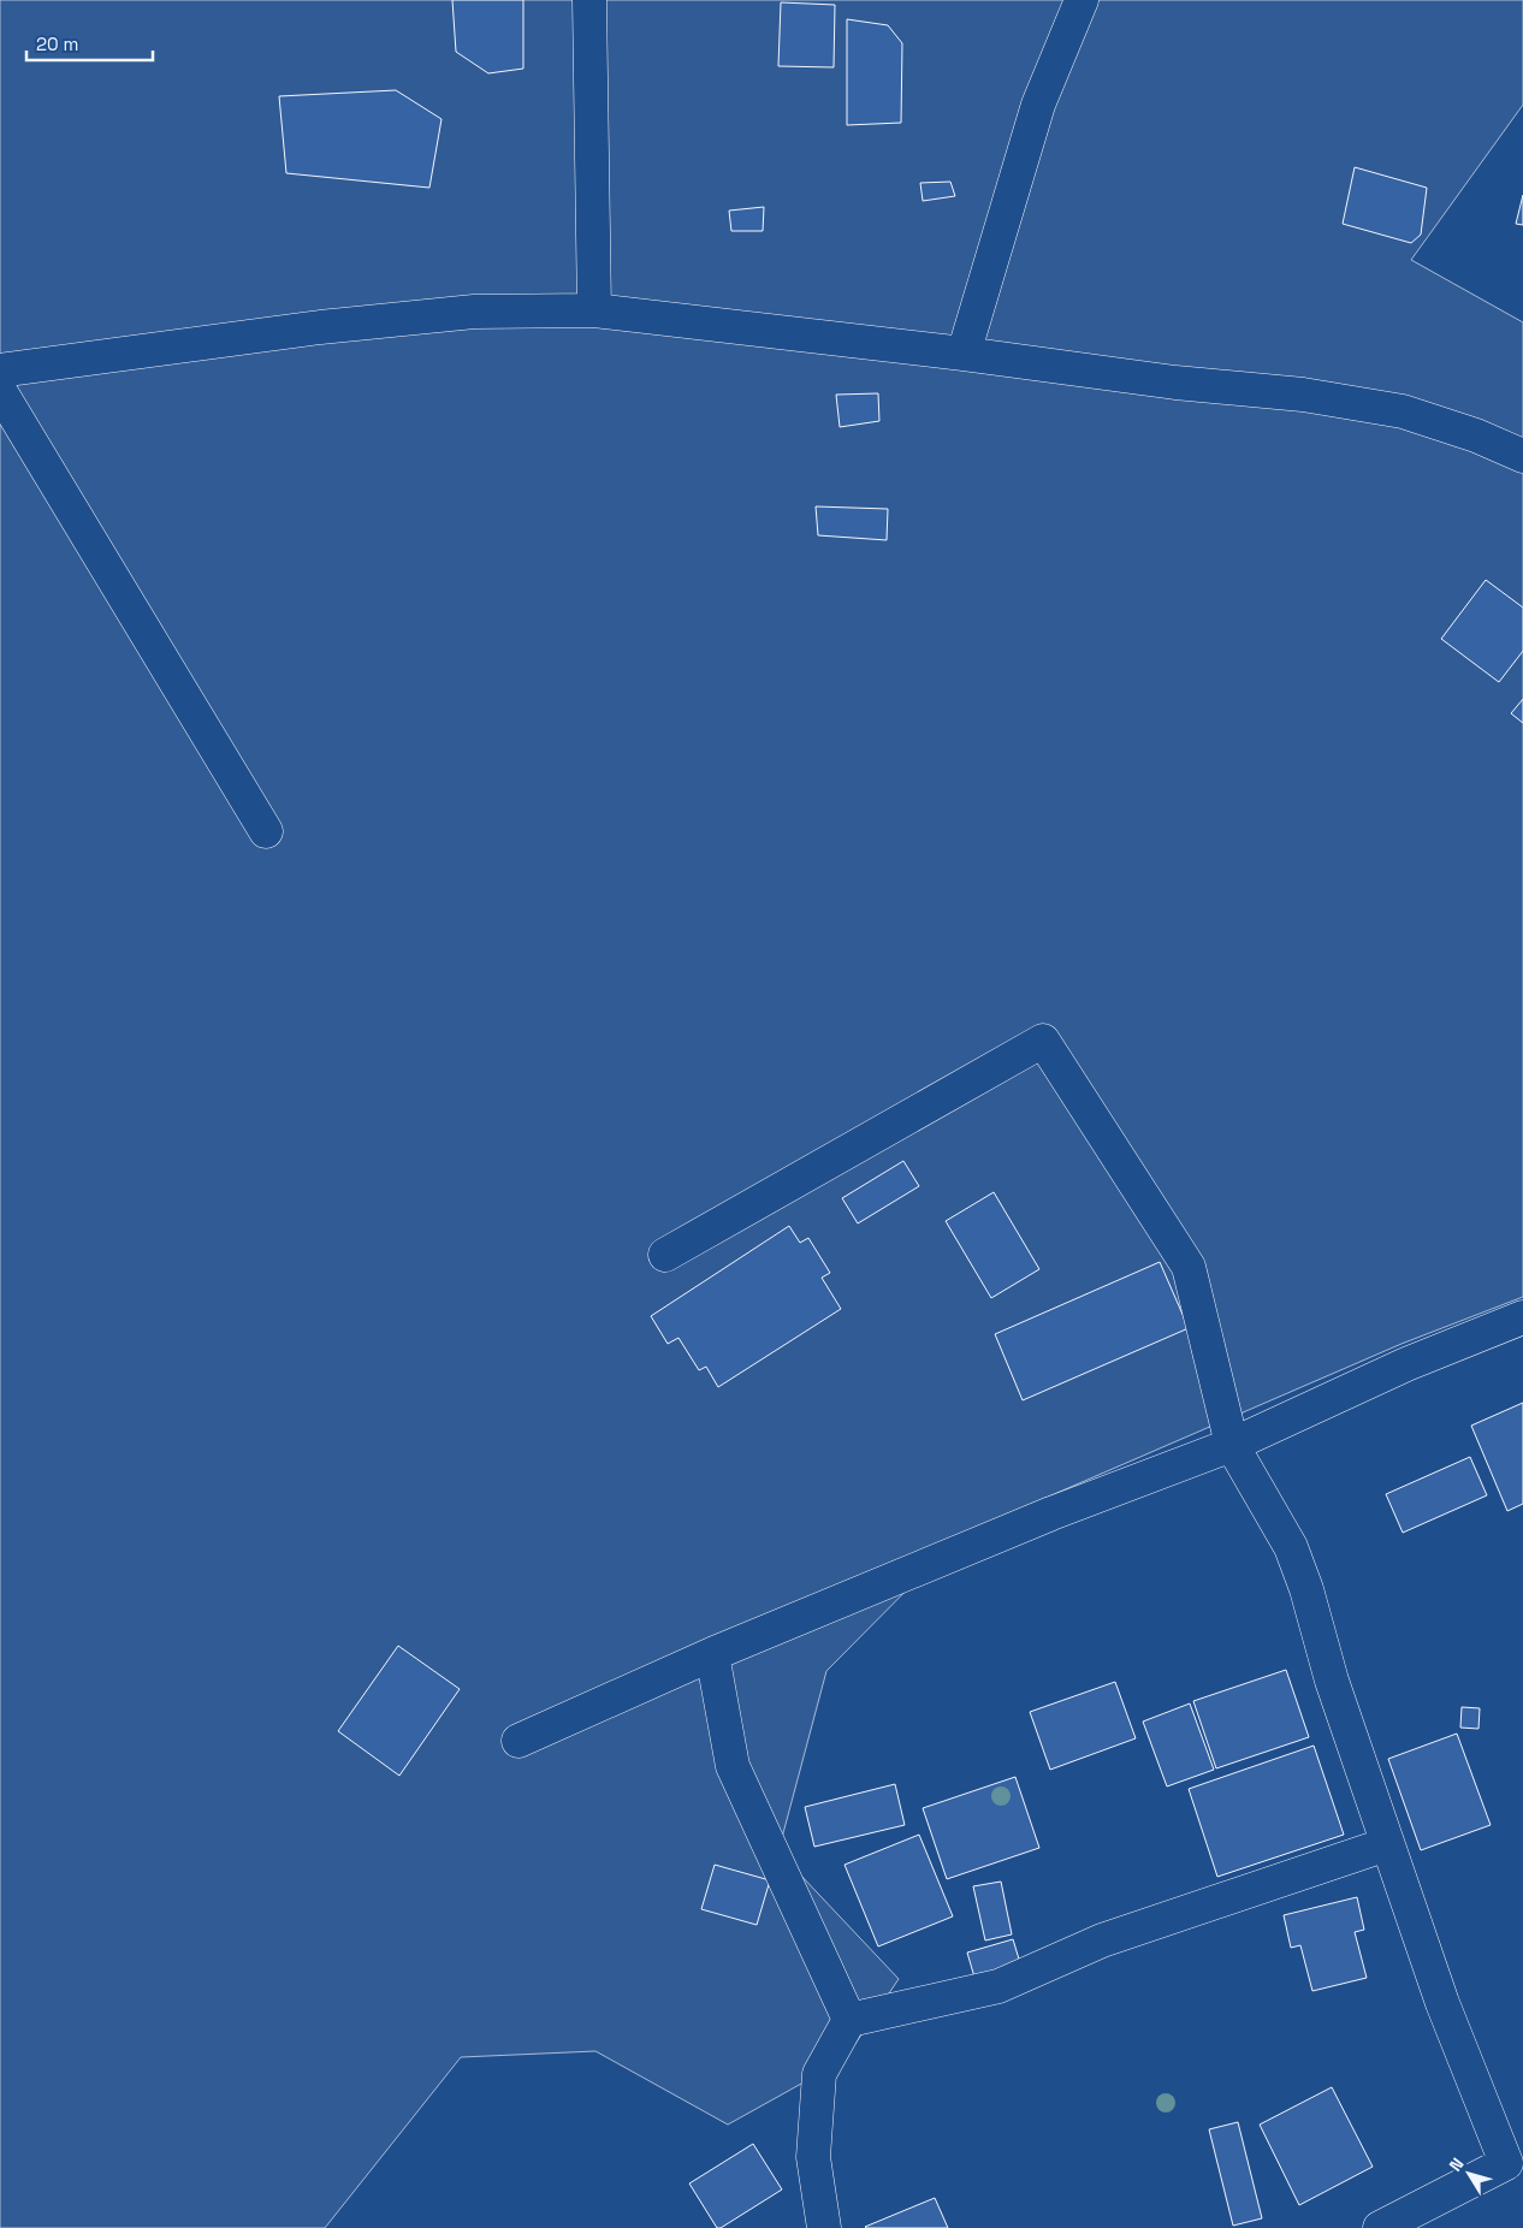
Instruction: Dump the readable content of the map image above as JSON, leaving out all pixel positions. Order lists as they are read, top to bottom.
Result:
{
  "scale_bar": "20 m",
  "north": "top left"
}
